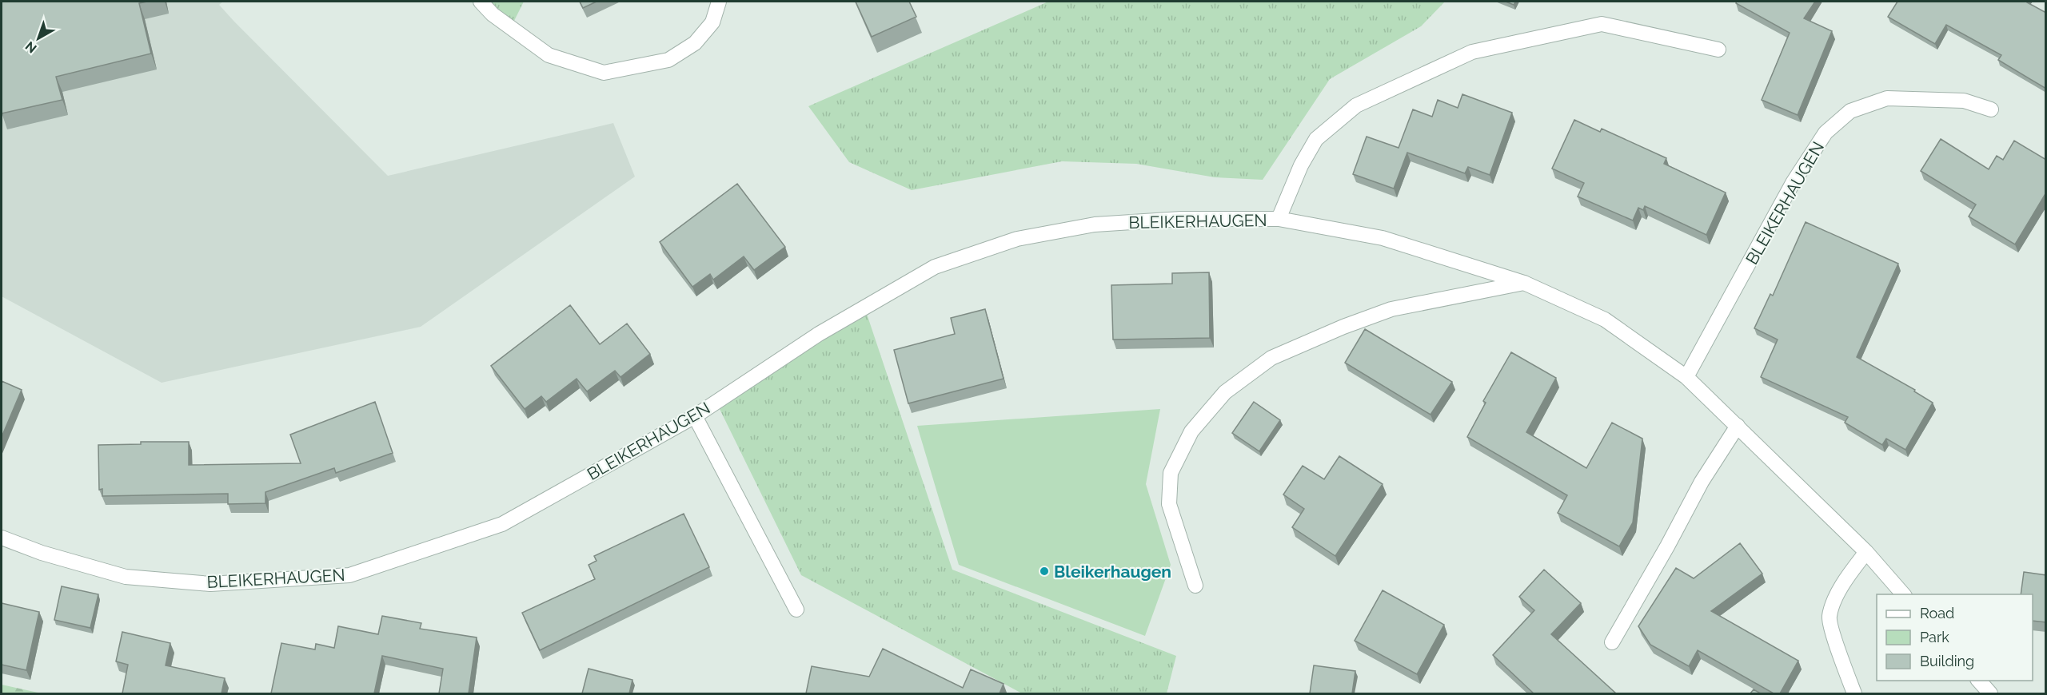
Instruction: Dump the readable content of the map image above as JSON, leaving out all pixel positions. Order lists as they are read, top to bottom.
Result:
{
  "streets": {
    "street": ["BLEIKERHAUGEN"]
  },
  "places": ["Bleikerhaugen"],
  "legend": ["Road", "Park", "Building"],
  "north": "bottom left"
}
